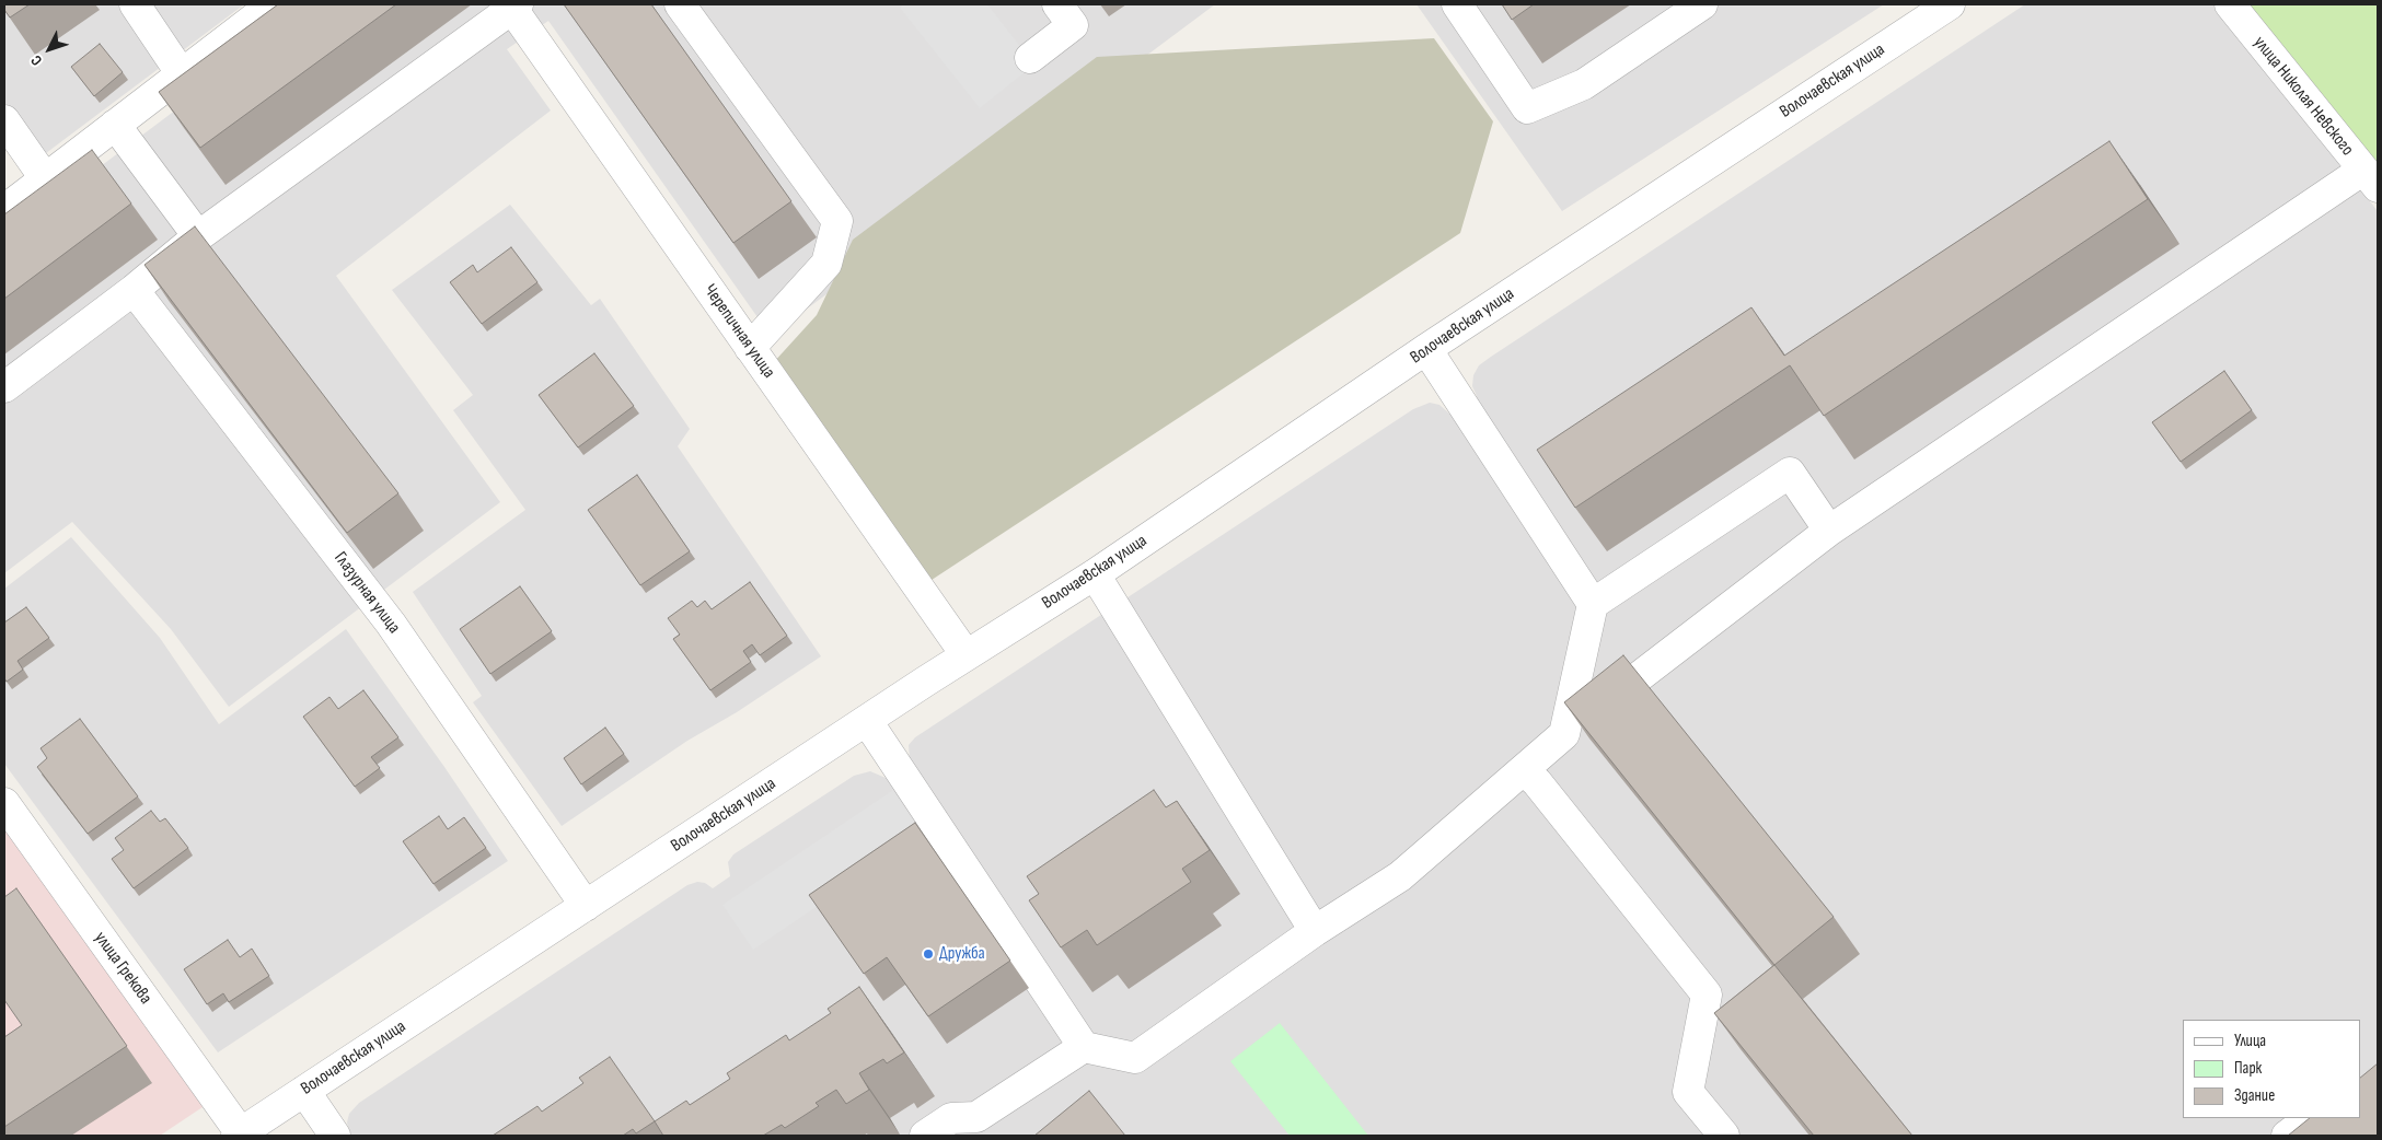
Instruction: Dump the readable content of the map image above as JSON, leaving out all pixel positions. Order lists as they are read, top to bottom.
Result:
{
  "streets": {
    "street": [
      "Волочаевская улица",
      "улица Николая Невского",
      "Черепичная улица",
      "Глазурная улица",
      "улица Грекова"
    ]
  },
  "crossings": [
    ["Волочаевская улица", "Черепичная улица"],
    ["Волочаевская улица", "Глазурная улица"],
    ["Волочаевская улица", "улица Грекова"]
  ],
  "places": ["Дружба"],
  "legend": ["Улица", "Парк", "Здание"],
  "north": "bottom left"
}
